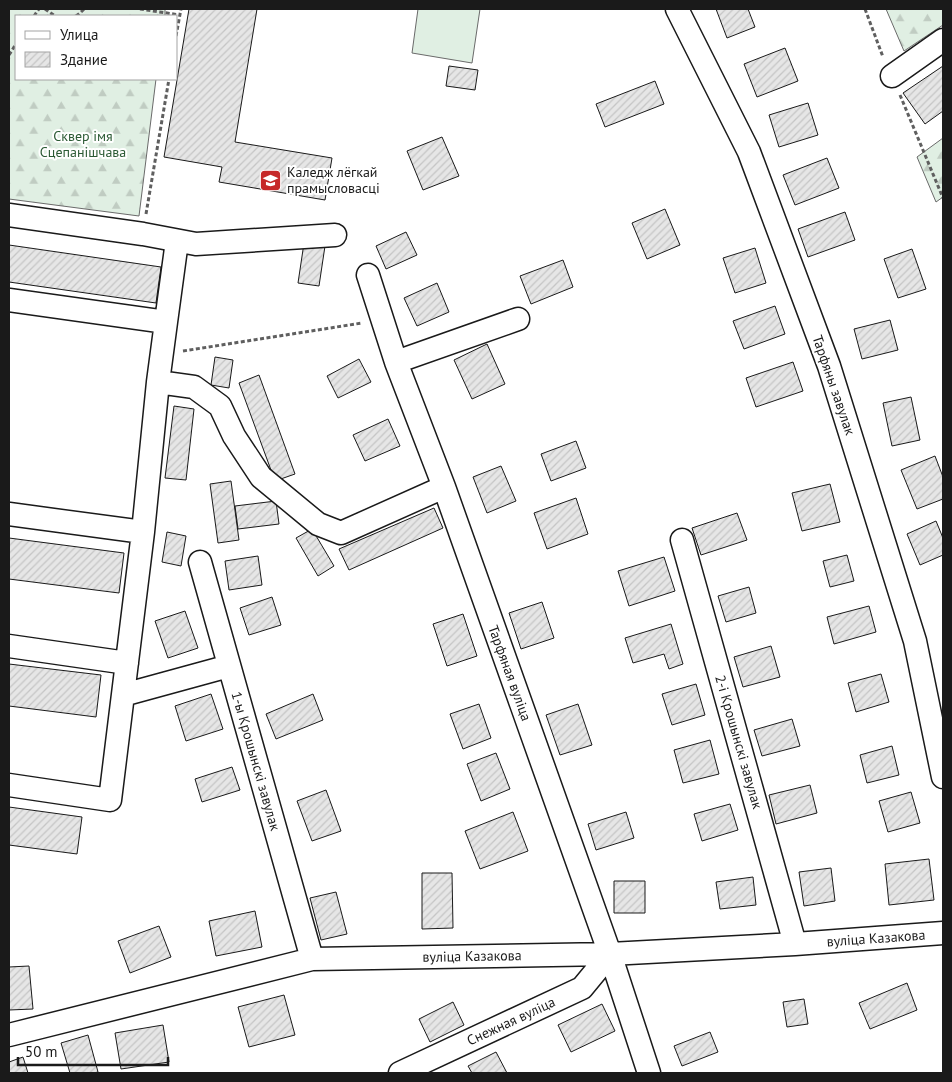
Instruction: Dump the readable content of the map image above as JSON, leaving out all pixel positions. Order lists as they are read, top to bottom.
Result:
{
  "streets": {
    "street": [
      "Тарфяны завулак",
      "Тарфяная вуліца",
      "2-і Крошынскі завулак",
      "1-ы Крошынскі завулак",
      "вуліца Казакова",
      "Снежная вуліца"
    ]
  },
  "crossings": [
    ["Тарфяная вуліца", "вуліца Казакова"],
    ["Тарфяная вуліца", "Снежная вуліца"],
    ["2-і Крошынскі завулак", "вуліца Казакова"],
    ["1-ы Крошынскі завулак", "вуліца Казакова"],
    ["вуліца Казакова", "Снежная вуліца"]
  ],
  "parks": ["Сквер імя Сцепанішчава"],
  "places": {
    "school or university": ["Каледж лёгкай прамысловасці"]
  },
  "legend": ["Улица", "Здание"],
  "scale_bar": "50 m"
}
